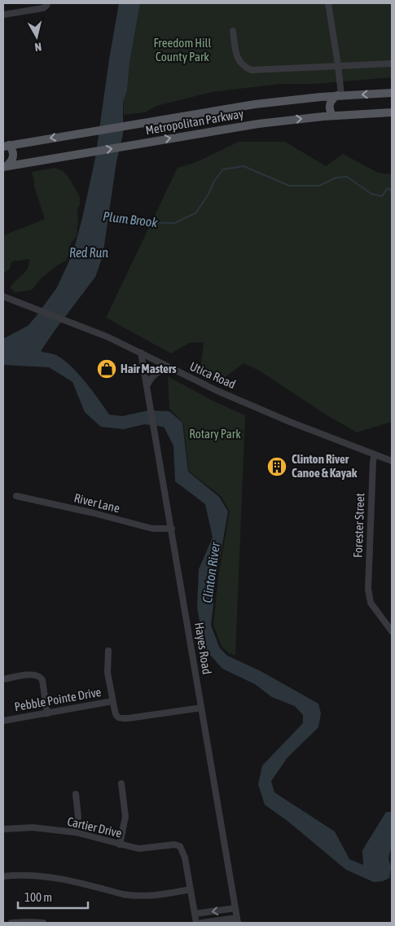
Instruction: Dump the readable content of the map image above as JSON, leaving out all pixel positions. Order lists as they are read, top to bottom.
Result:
{
  "streets": {
    "main road": ["Metropolitan Parkway"],
    "street": [
      "Utica Road",
      "River Lane",
      "Forester Street",
      "Hayes Road",
      "Pebble Pointe Drive",
      "Cartier Drive"
    ]
  },
  "crossings": [
    ["Utica Road", "Forester Street"],
    ["Utica Road", "Hayes Road"],
    ["River Lane", "Hayes Road"],
    ["Hayes Road", "Pebble Pointe Drive"]
  ],
  "water": ["Plum Brook", "Red Run", "Clinton River"],
  "parks": ["Freedom Hill County Park", "Rotary Park"],
  "places": {
    "shop": ["Hair Masters"],
    "building": ["Clinton River Canoe & Kayak"]
  },
  "scale_bar": "100 m",
  "north": "bottom"
}
